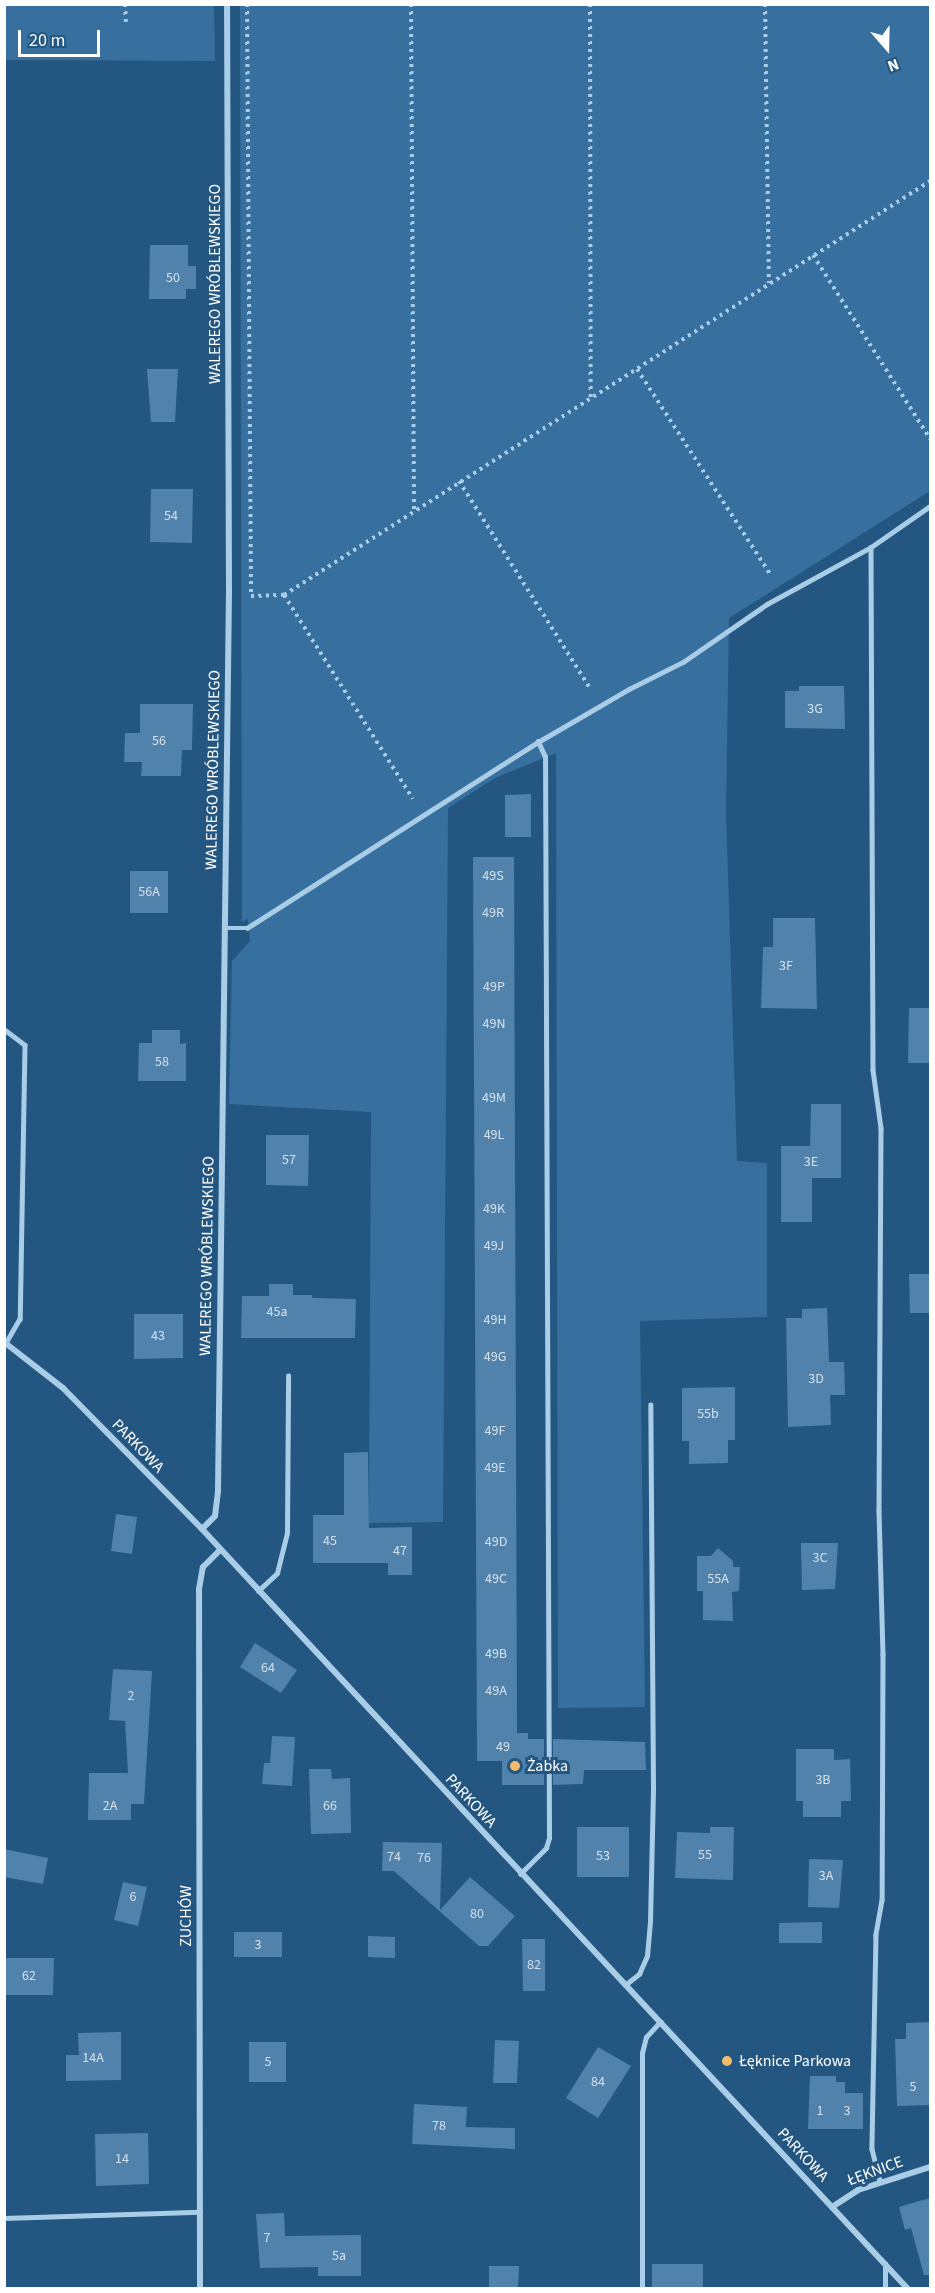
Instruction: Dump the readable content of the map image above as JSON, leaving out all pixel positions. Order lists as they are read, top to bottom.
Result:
{
  "streets": {
    "street": [
      "WALEREGO WRÓBLEWSKIEGO",
      "PARKOWA",
      "ZUCHÓW",
      "ŁĘKNICE"
    ]
  },
  "crossings": [
    ["WALEREGO WRÓBLEWSKIEGO", "PARKOWA"],
    ["PARKOWA", "ZUCHÓW"],
    ["PARKOWA", "ŁĘKNICE"]
  ],
  "places": ["Żabka", "Łęknice Parkowa"],
  "house_numbers": [
    "50",
    "54",
    "3G",
    "56",
    "49S",
    "56A",
    "49R",
    "3F",
    "49P",
    "49N",
    "58",
    "49M",
    "49L",
    "57",
    "3E",
    "49K",
    "49J",
    "45a",
    "49H",
    "43",
    "49G",
    "3D",
    "55b",
    "49F",
    "49E",
    "45",
    "49D",
    "47",
    "3C",
    "49C",
    "55A",
    "49B",
    "64",
    "49A",
    "2",
    "49",
    "3B",
    "2A",
    "66",
    "55",
    "53",
    "74",
    "76",
    "3A",
    "6",
    "80",
    "3",
    "82",
    "62",
    "14A",
    "5",
    "84",
    "5",
    "1",
    "3",
    "78",
    "14",
    "7",
    "5a"
  ],
  "scale_bar": "20 m",
  "north": "bottom"
}
